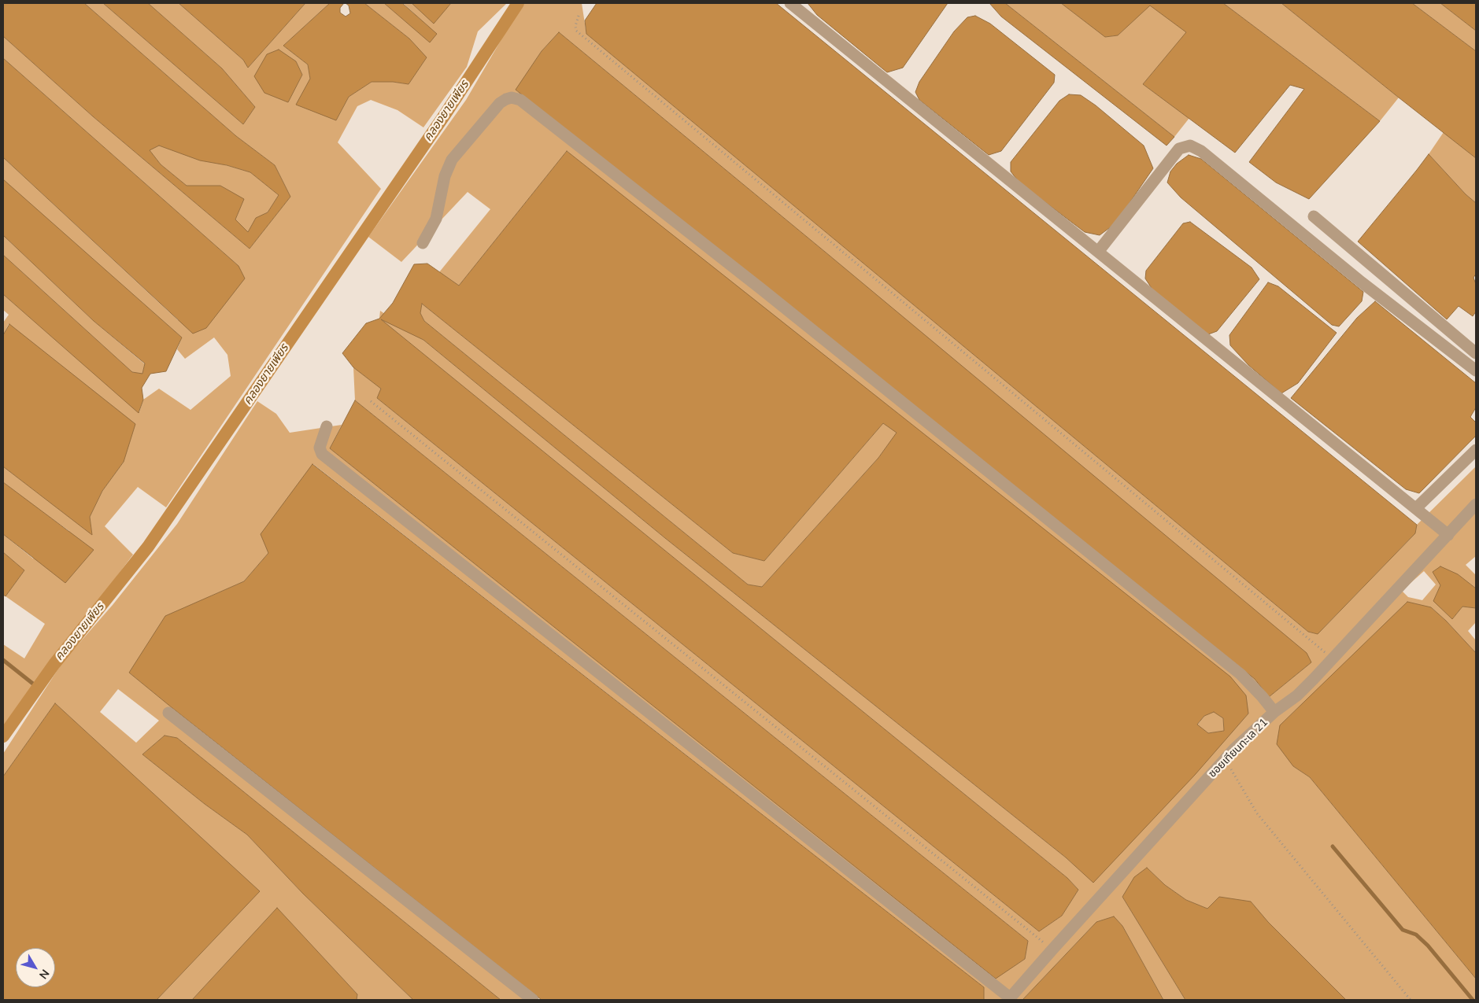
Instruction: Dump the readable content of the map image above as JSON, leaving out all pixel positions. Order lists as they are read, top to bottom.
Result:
{
  "streets": {
    "street": ["ซอยเทียนทะเล 21"]
  },
  "water": ["คลองยายเพียร"],
  "north": "bottom right"
}
